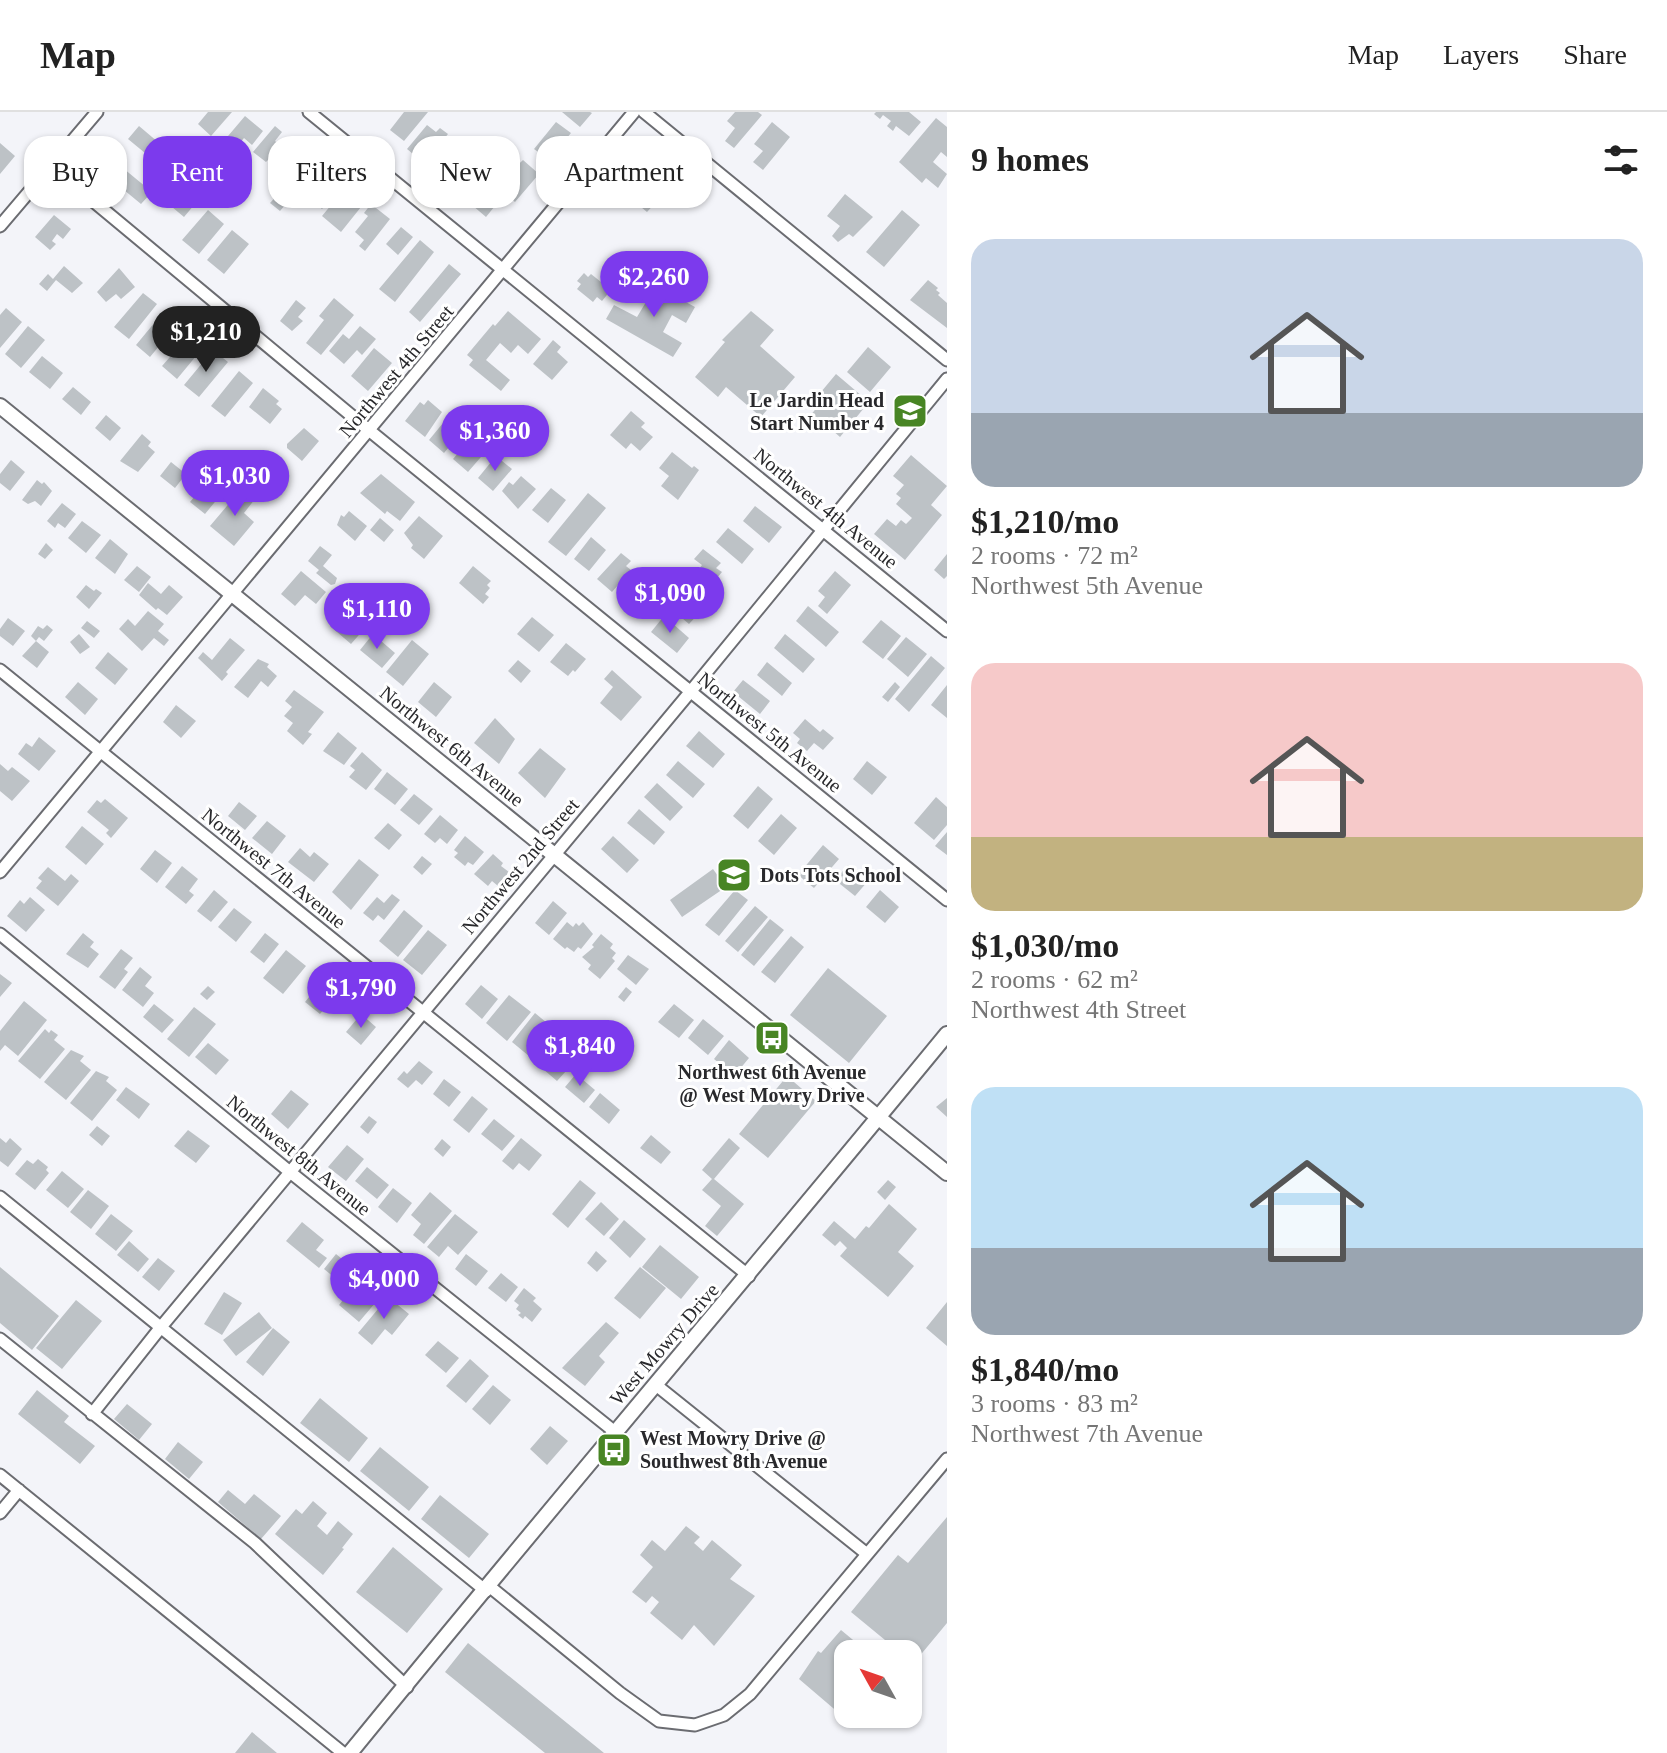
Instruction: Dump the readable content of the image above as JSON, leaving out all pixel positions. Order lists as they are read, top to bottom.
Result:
{
  "streets": {
    "street": [
      "Northwest 4th Street",
      "Northwest 4th Avenue",
      "Northwest 5th Avenue",
      "Northwest 6th Avenue",
      "Northwest 2nd Street",
      "Northwest 7th Avenue",
      "Northwest 8th Avenue",
      "West Mowry Drive"
    ]
  },
  "crossings": [
    ["Northwest 4th Street", "Northwest 4th Avenue"],
    ["Northwest 4th Street", "Northwest 5th Avenue"],
    ["Northwest 4th Street", "Northwest 6th Avenue"],
    ["Northwest 4th Street", "Northwest 7th Avenue"],
    ["Northwest 4th Avenue", "Northwest 2nd Street"],
    ["Northwest 5th Avenue", "Northwest 2nd Street"],
    ["Northwest 6th Avenue", "Northwest 2nd Street"],
    ["Northwest 6th Avenue", "West Mowry Drive"],
    ["Northwest 2nd Street", "Northwest 7th Avenue"],
    ["Northwest 2nd Street", "Northwest 8th Avenue"],
    ["Northwest 7th Avenue", "West Mowry Drive"],
    ["Northwest 8th Avenue", "West Mowry Drive"]
  ],
  "places": {
    "school or university": ["Le Jardin Head Start Number 4", "Dots Tots School"],
    "bus stop": ["Northwest 6th Avenue @ West Mowry Drive", "West Mowry Drive @ Southwest 8th Avenue"]
  },
  "north": "top left",
  "page": {
    "header": "Map",
    "nav": ["Map", "Layers", "Share"],
    "heading": "9 homes",
    "chip": [
      "Buy",
      "Rent",
      "Filters",
      "New",
      "Apartment"
    ],
    "list": [
      {
        "name": "$1,210/mo",
        "note": "2 rooms · 72 m² · Northwest 5th Avenue"
      },
      {
        "name": "$1,030/mo",
        "note": "2 rooms · 62 m² · Northwest 4th Street"
      },
      {
        "name": "$1,840/mo",
        "note": "3 rooms · 83 m² · Northwest 7th Avenue"
      }
    ],
    "price": [
      "$2,260",
      "$1,210",
      "$1,360",
      "$1,030",
      "$1,090",
      "$1,110",
      "$1,790",
      "$1,840",
      "$4,000"
    ]
  }
}
